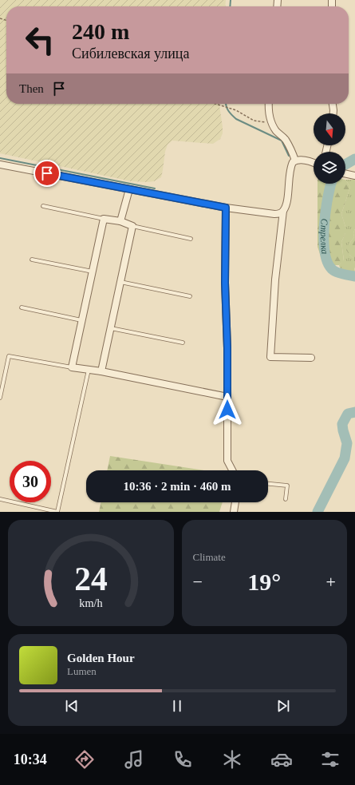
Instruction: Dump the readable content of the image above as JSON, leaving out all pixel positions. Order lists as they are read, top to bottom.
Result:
{
  "water": ["Стрелка"],
  "north": "bottom",
  "page": {
    "turn": ["240 m", "Сибилевская улица"],
    "then": "Then",
    "limit": "30",
    "trip": "10:36 · 2 min · 460 m",
    "tile": "Climate",
    "heat": ["−", "19°", "+"],
    "song": ["Golden Hour", "Lumen"],
    "tabs": "10:34",
    "gauge": ["24", "km/h"]
  }
}
